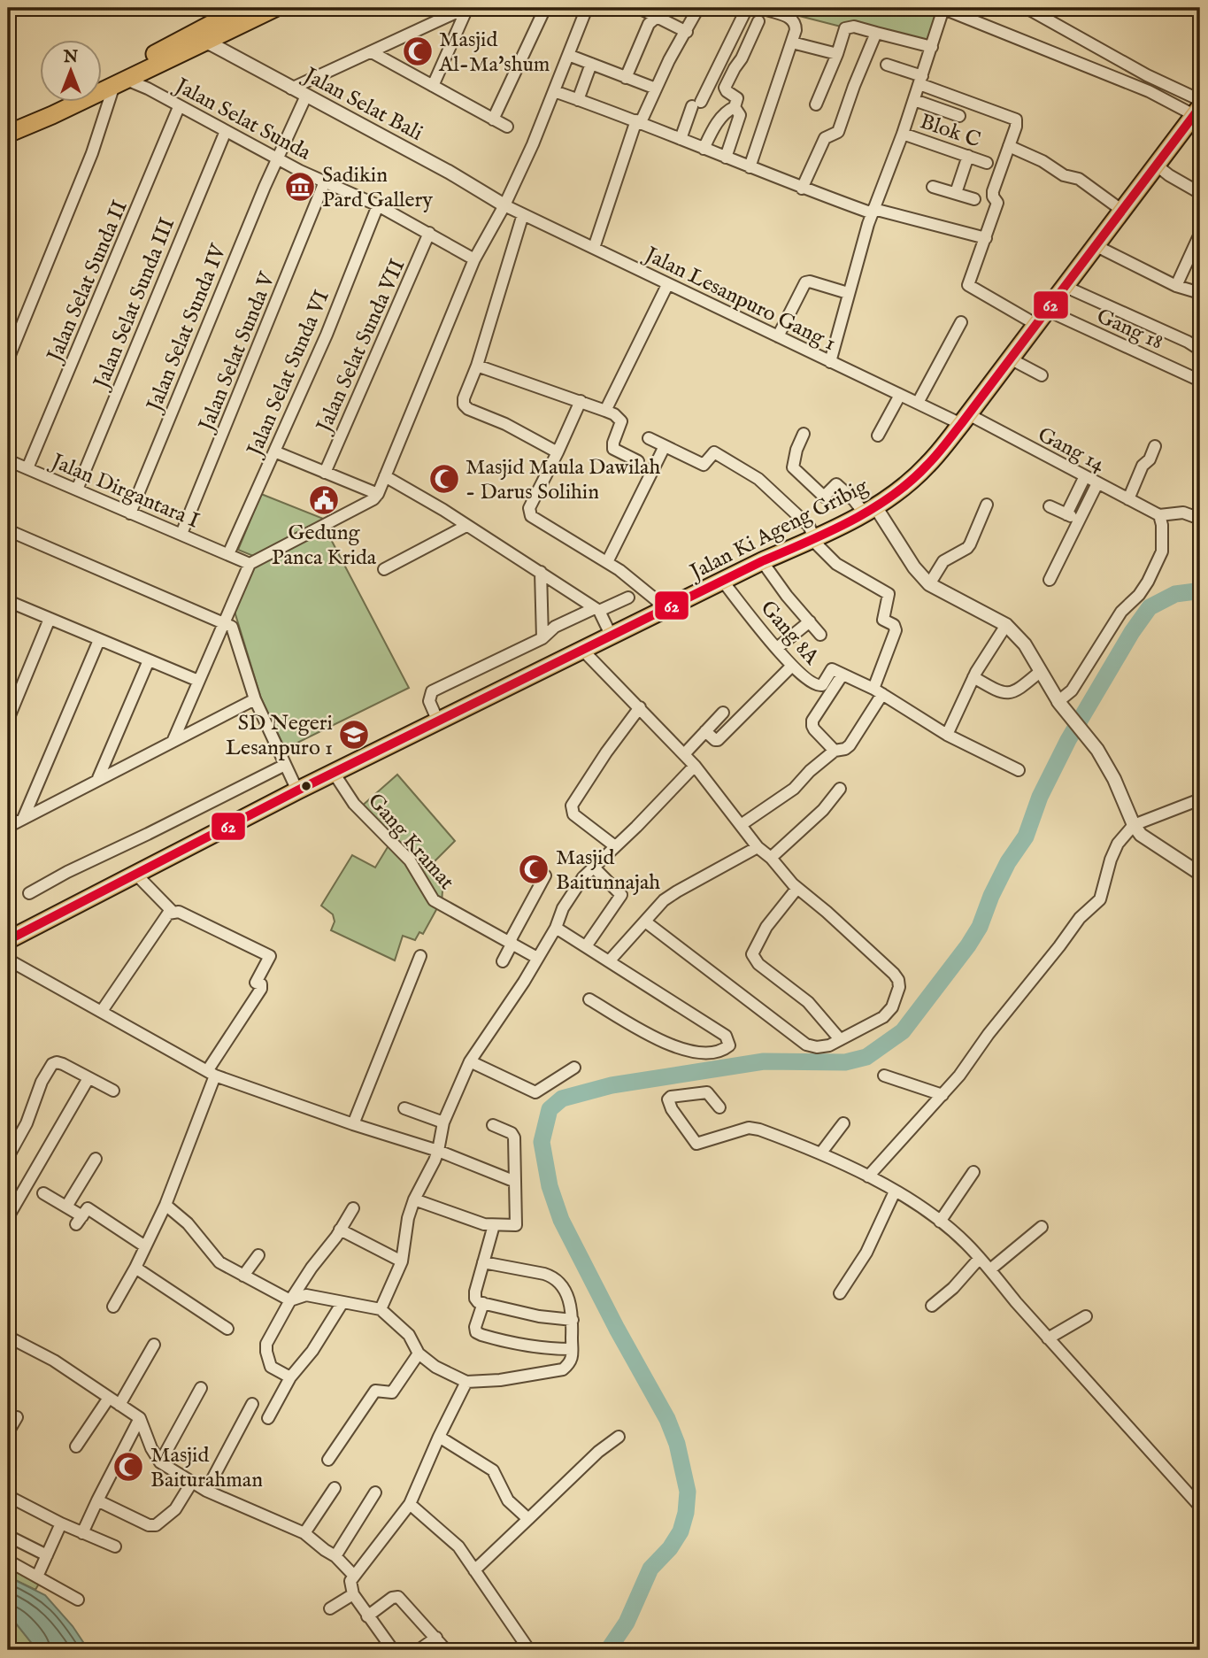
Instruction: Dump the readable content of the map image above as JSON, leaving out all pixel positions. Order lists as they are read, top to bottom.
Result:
{
  "streets": {
    "main road": ["Jalan Ki Ageng Gribig"],
    "street": [
      "Jalan Selat Bali",
      "Jalan Selat Sunda",
      "Blok C",
      "Jalan Selat Sunda II",
      "Jalan Lesanpuro Gang 1",
      "Jalan Selat Sunda III",
      "Jalan Selat Sunda IV",
      "Gang 18",
      "Jalan Selat Sunda VII",
      "Jalan Selat Sunda V",
      "Jalan Selat Sunda VI",
      "Gang 14",
      "Jalan Dirgantara I",
      "Gang 8A",
      "Gang Kramat"
    ]
  },
  "crossings": [
    ["Jalan Selat Bali", "Jalan Lesanpuro Gang 1"],
    ["Jalan Selat Bali", "Jalan Selat Sunda IV"],
    ["Jalan Selat Sunda", "Jalan Selat Sunda II"],
    ["Jalan Selat Sunda", "Jalan Selat Sunda III"],
    ["Jalan Selat Sunda", "Jalan Selat Sunda IV"],
    ["Jalan Selat Sunda", "Jalan Selat Sunda VII"],
    ["Jalan Selat Sunda", "Jalan Selat Sunda V"],
    ["Jalan Selat Sunda", "Jalan Selat Sunda VI"],
    ["Jalan Selat Sunda II", "Jalan Dirgantara I"],
    ["Jalan Lesanpuro Gang 1", "Gang 14"],
    ["Jalan Lesanpuro Gang 1", "Jalan Ki Ageng Gribig"],
    ["Jalan Selat Sunda III", "Jalan Dirgantara I"],
    ["Jalan Selat Sunda IV", "Jalan Dirgantara I"],
    ["Gang 18", "Jalan Ki Ageng Gribig"],
    ["Jalan Selat Sunda V", "Jalan Dirgantara I"],
    ["Jalan Selat Sunda VI", "Jalan Dirgantara I"],
    ["Gang 14", "Jalan Ki Ageng Gribig"],
    ["Jalan Ki Ageng Gribig", "Gang 8A"],
    ["Jalan Ki Ageng Gribig", "Gang Kramat"]
  ],
  "places": {
    "mosque": [
      "Masjid Al-Ma'shum",
      "Masjid Maula Dawilah - Darus Solihin",
      "Masjid Baitunnajah",
      "Masjid Baiturahman"
    ],
    "museum": ["Sadikin Pard Gallery"],
    "public building": ["Gedung Panca Krida"],
    "school or university": ["SD Negeri Lesanpuro 1"]
  },
  "lines": ["transit line 62"],
  "north": "top"
}
